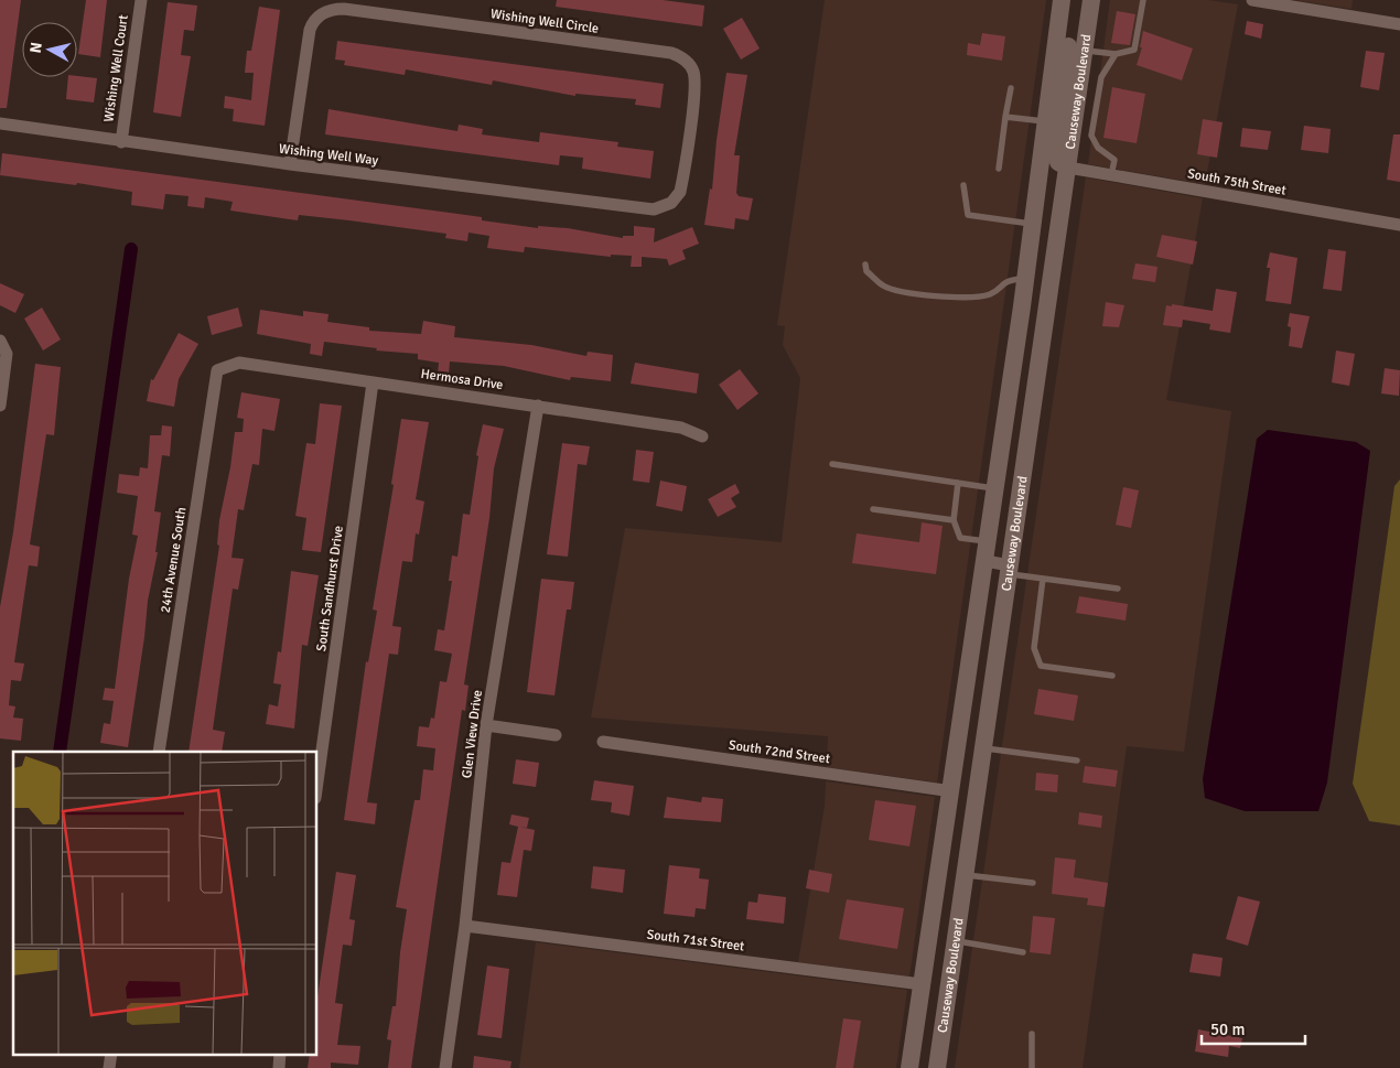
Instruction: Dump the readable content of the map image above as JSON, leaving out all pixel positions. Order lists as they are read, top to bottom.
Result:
{
  "streets": {
    "main road": ["Causeway Boulevard"],
    "street": [
      "Wishing Well Circle",
      "Wishing Well Court",
      "Wishing Well Way",
      "South 75th Street",
      "Hermosa Drive",
      "24th Avenue South",
      "South Sandhurst Drive",
      "Glen View Drive",
      "South 72nd Street",
      "South 71st Street"
    ]
  },
  "crossings": [
    ["Wishing Well Circle", "Wishing Well Way"],
    ["Wishing Well Court", "Wishing Well Way"],
    ["Causeway Boulevard", "South 75th Street"],
    ["Causeway Boulevard", "South 72nd Street"],
    ["Causeway Boulevard", "South 71st Street"],
    ["Hermosa Drive", "24th Avenue South"],
    ["Hermosa Drive", "South Sandhurst Drive"],
    ["Hermosa Drive", "Glen View Drive"],
    ["Glen View Drive", "South 71st Street"]
  ],
  "scale_bar": "50 m",
  "north": "left"
}
